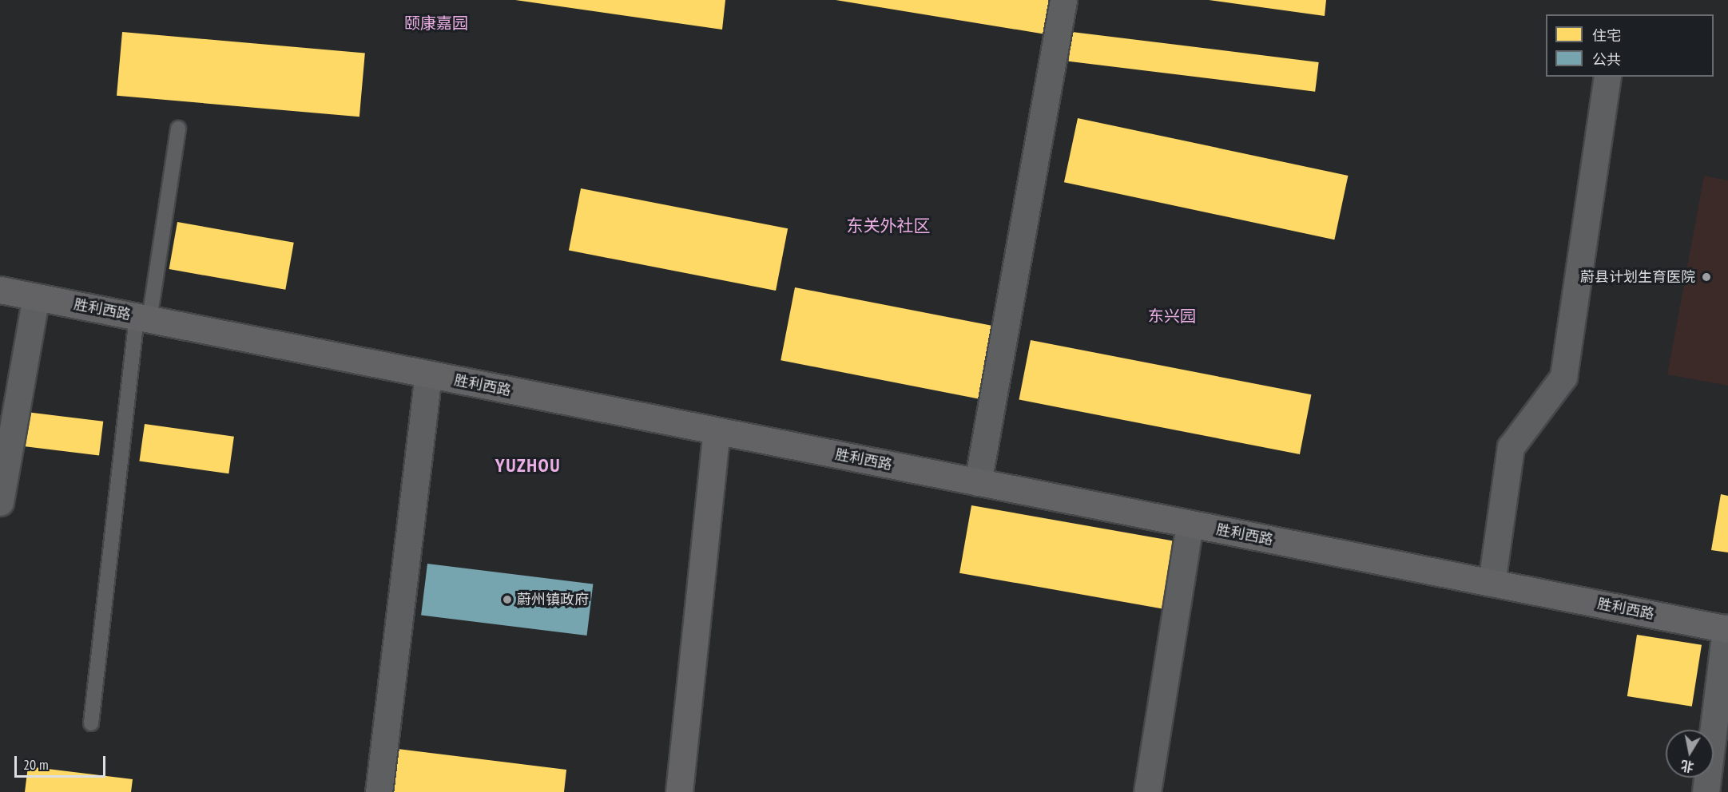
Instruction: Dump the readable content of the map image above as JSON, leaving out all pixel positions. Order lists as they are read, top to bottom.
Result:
{
  "streets": {
    "main road": ["胜利西路"]
  },
  "districts": [
    "颐康嘉园",
    "东关外社区",
    "东兴园",
    "YUZHOU"
  ],
  "places": ["蔚县计划生育医院", "蔚州镇政府"],
  "legend": ["住宅", "公共"],
  "scale_bar": "20 m",
  "north": "bottom"
}
